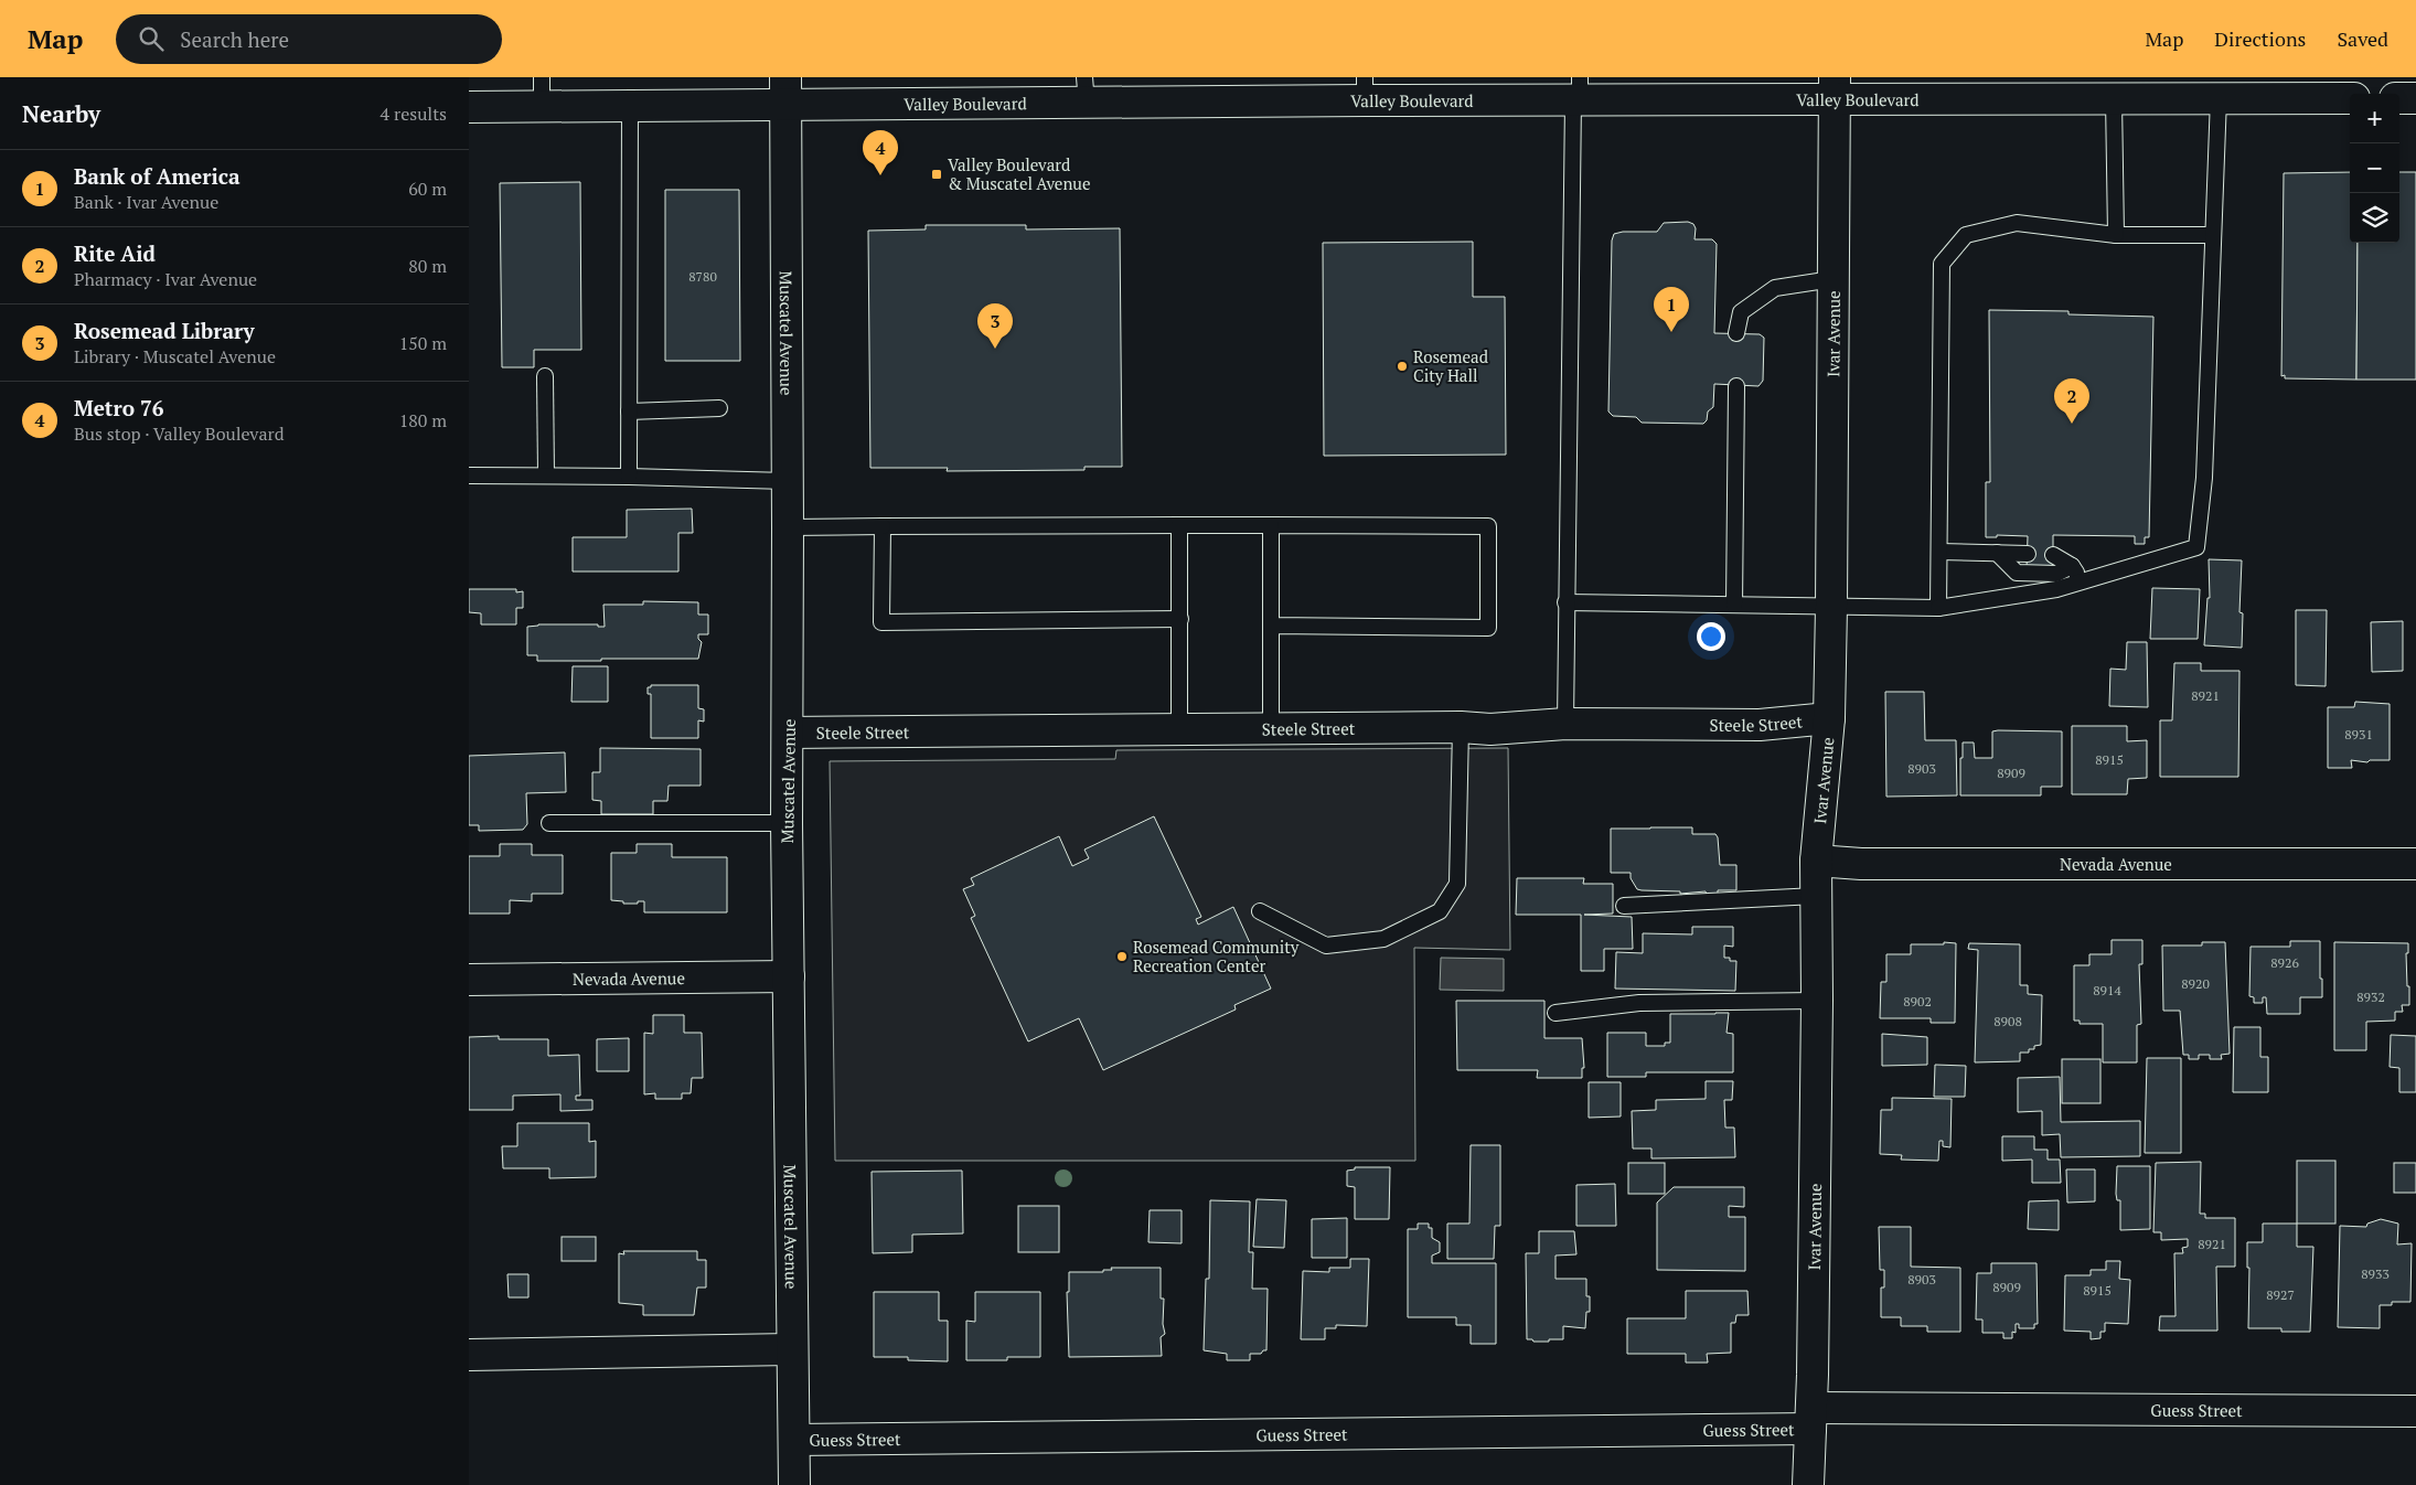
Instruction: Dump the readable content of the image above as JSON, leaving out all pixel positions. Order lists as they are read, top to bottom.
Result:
{
  "streets": {
    "street": [
      "Valley Boulevard",
      "Muscatel Avenue",
      "Ivar Avenue",
      "Steele Street",
      "Nevada Avenue",
      "Guess Street"
    ]
  },
  "crossings": [
    ["Valley Boulevard", "Muscatel Avenue"],
    ["Valley Boulevard", "Ivar Avenue"],
    ["Muscatel Avenue", "Steele Street"],
    ["Muscatel Avenue", "Nevada Avenue"],
    ["Muscatel Avenue", "Guess Street"],
    ["Ivar Avenue", "Steele Street"],
    ["Ivar Avenue", "Nevada Avenue"],
    ["Ivar Avenue", "Guess Street"]
  ],
  "places": {
    "transit": ["Valley Boulevard & Muscatel Avenue"],
    "other": ["Rosemead City Hall", "Rosemead Community Recreation Center"]
  },
  "house_numbers": [
    "8780",
    "8921",
    "8931",
    "8915",
    "8903",
    "8909",
    "8926",
    "8920",
    "8914",
    "8932",
    "8902",
    "8908",
    "8921",
    "8933",
    "8903",
    "8909",
    "8915",
    "8927"
  ],
  "page": {
    "header": "Map",
    "search": "Search here",
    "nav": ["Map", "Directions", "Saved"],
    "heading": ["Nearby", "4 results"],
    "map_buttons": ["+", "−"],
    "pins": [
      "4",
      "1",
      "3",
      "2"
    ],
    "list": [
      {
        "mark": "1",
        "name": "Bank of America",
        "note": "Bank · Ivar Avenue",
        "value": "60 m"
      },
      {
        "mark": "2",
        "name": "Rite Aid",
        "note": "Pharmacy · Ivar Avenue",
        "value": "80 m"
      },
      {
        "mark": "3",
        "name": "Rosemead Library",
        "note": "Library · Muscatel Avenue",
        "value": "150 m"
      },
      {
        "mark": "4",
        "name": "Metro 76",
        "note": "Bus stop · Valley Boulevard",
        "value": "180 m"
      }
    ]
  }
}
